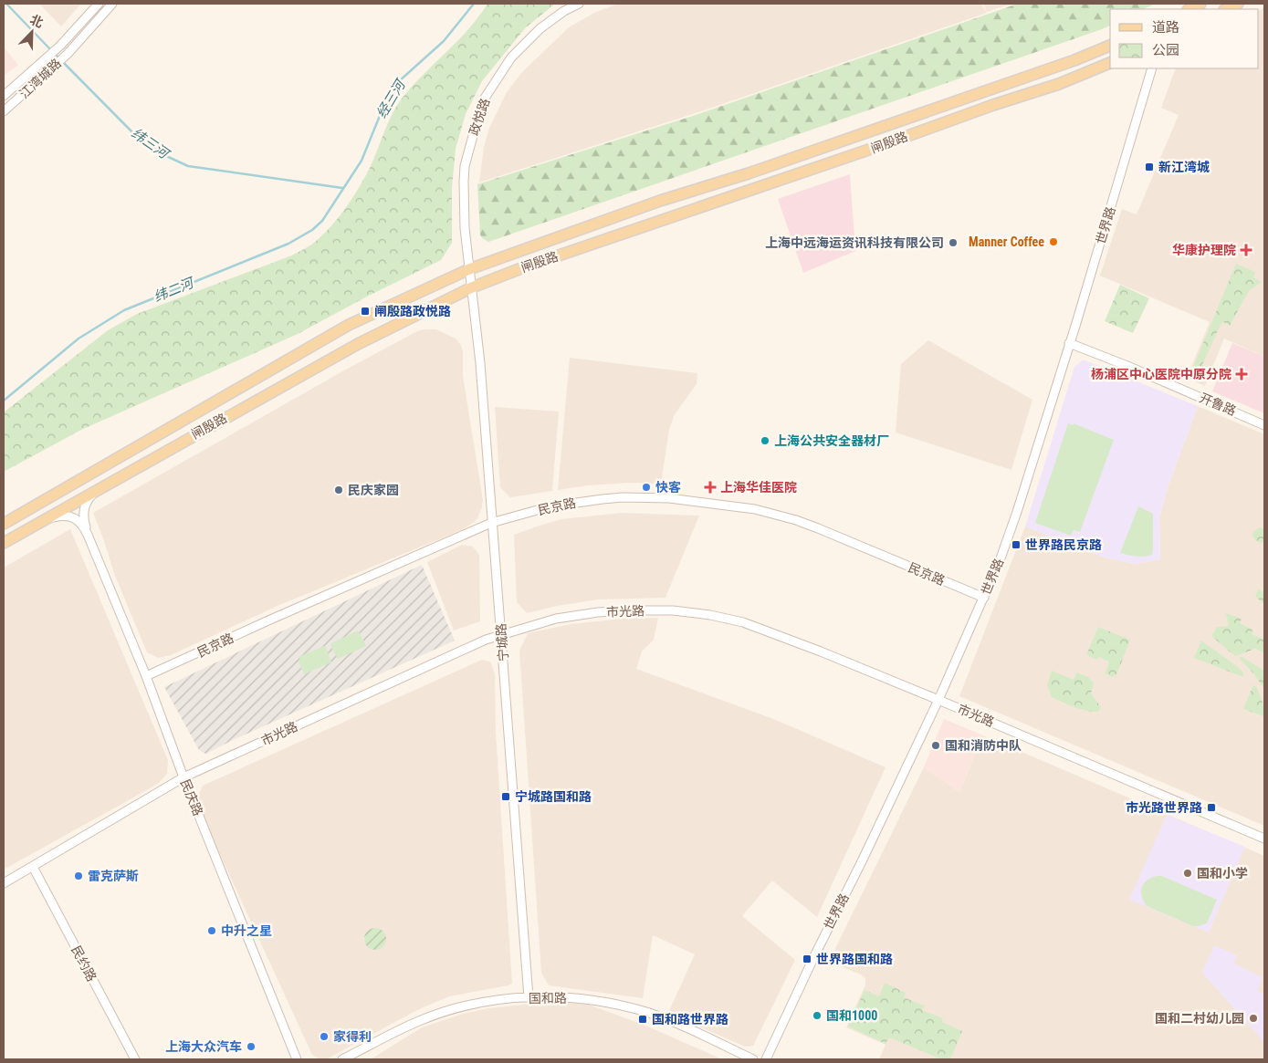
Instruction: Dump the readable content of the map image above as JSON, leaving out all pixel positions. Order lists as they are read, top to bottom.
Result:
{
  "streets": {
    "main road": ["闸殷路"],
    "street": [
      "江湾城路",
      "政悦路",
      "世界路",
      "开鲁路",
      "民京路",
      "市光路",
      "宁城路",
      "民庆路",
      "民约路",
      "国和路"
    ]
  },
  "crossings": [
    ["政悦路", "闸殷路"],
    ["政悦路", "宁城路"],
    ["闸殷路", "宁城路"],
    ["闸殷路", "民庆路"],
    ["世界路", "开鲁路"],
    ["世界路", "民京路"],
    ["世界路", "市光路"],
    ["民京路", "宁城路"],
    ["民京路", "民庆路"],
    ["市光路", "宁城路"],
    ["市光路", "民庆路"],
    ["市光路", "民约路"],
    ["宁城路", "国和路"]
  ],
  "water": ["经三河", "纬三河", "纬二河"],
  "places": {
    "transit": [
      "新江湾城",
      "闸殷路政悦路",
      "世界路民京路",
      "宁城路国和路",
      "市光路世界路",
      "世界路国和路",
      "国和路世界路"
    ],
    "other": [
      "Manner Coffee",
      "上海中远海运资讯科技有限公司",
      "上海公共安全器材厂",
      "快客",
      "民庆家园",
      "国和消防中队",
      "国和小学",
      "雷克萨斯",
      "中升之星",
      "国和1000",
      "国和二村幼儿园",
      "家得利",
      "上海大众汽车"
    ],
    "health": ["华康护理院", "杨浦区中心医院中原分院", "上海华佳医院"]
  },
  "legend": ["道路", "公园"],
  "north": "top right"
}
